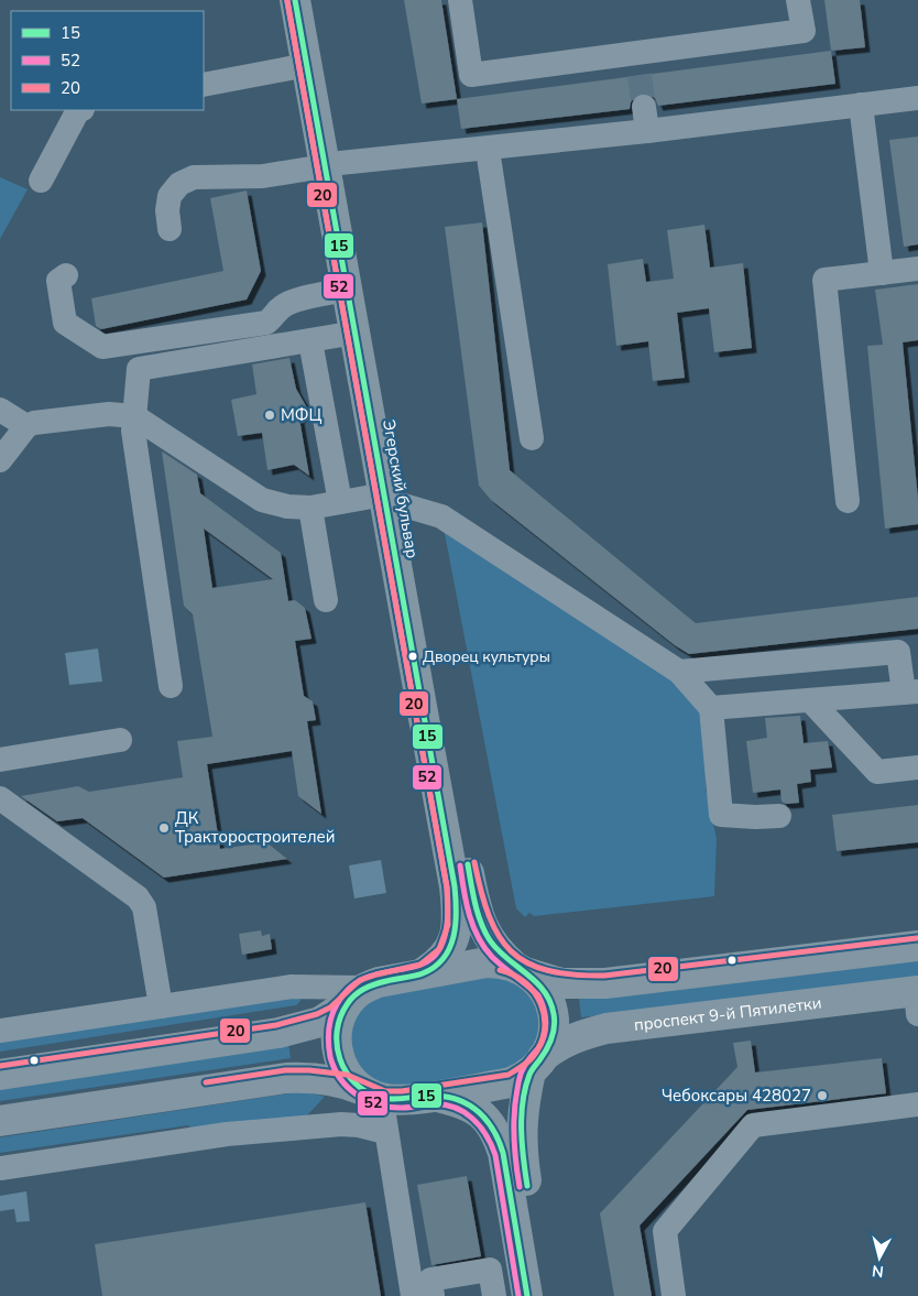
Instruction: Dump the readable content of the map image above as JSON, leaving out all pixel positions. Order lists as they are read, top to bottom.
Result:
{
  "streets": {
    "main road": ["Эгерский бульвар", "проспект 9-й Пятилетки"]
  },
  "crossings": [
    ["Эгерский бульвар", "проспект 9-й Пятилетки"]
  ],
  "places": [
    "МФЦ",
    "Дворец культуры",
    "ДК Тракторостроителей",
    "Чебоксары 428027"
  ],
  "lines": ["transit line 15", "transit line 52", "transit line 20"],
  "legend": ["15", "52", "20"],
  "north": "bottom"
}
